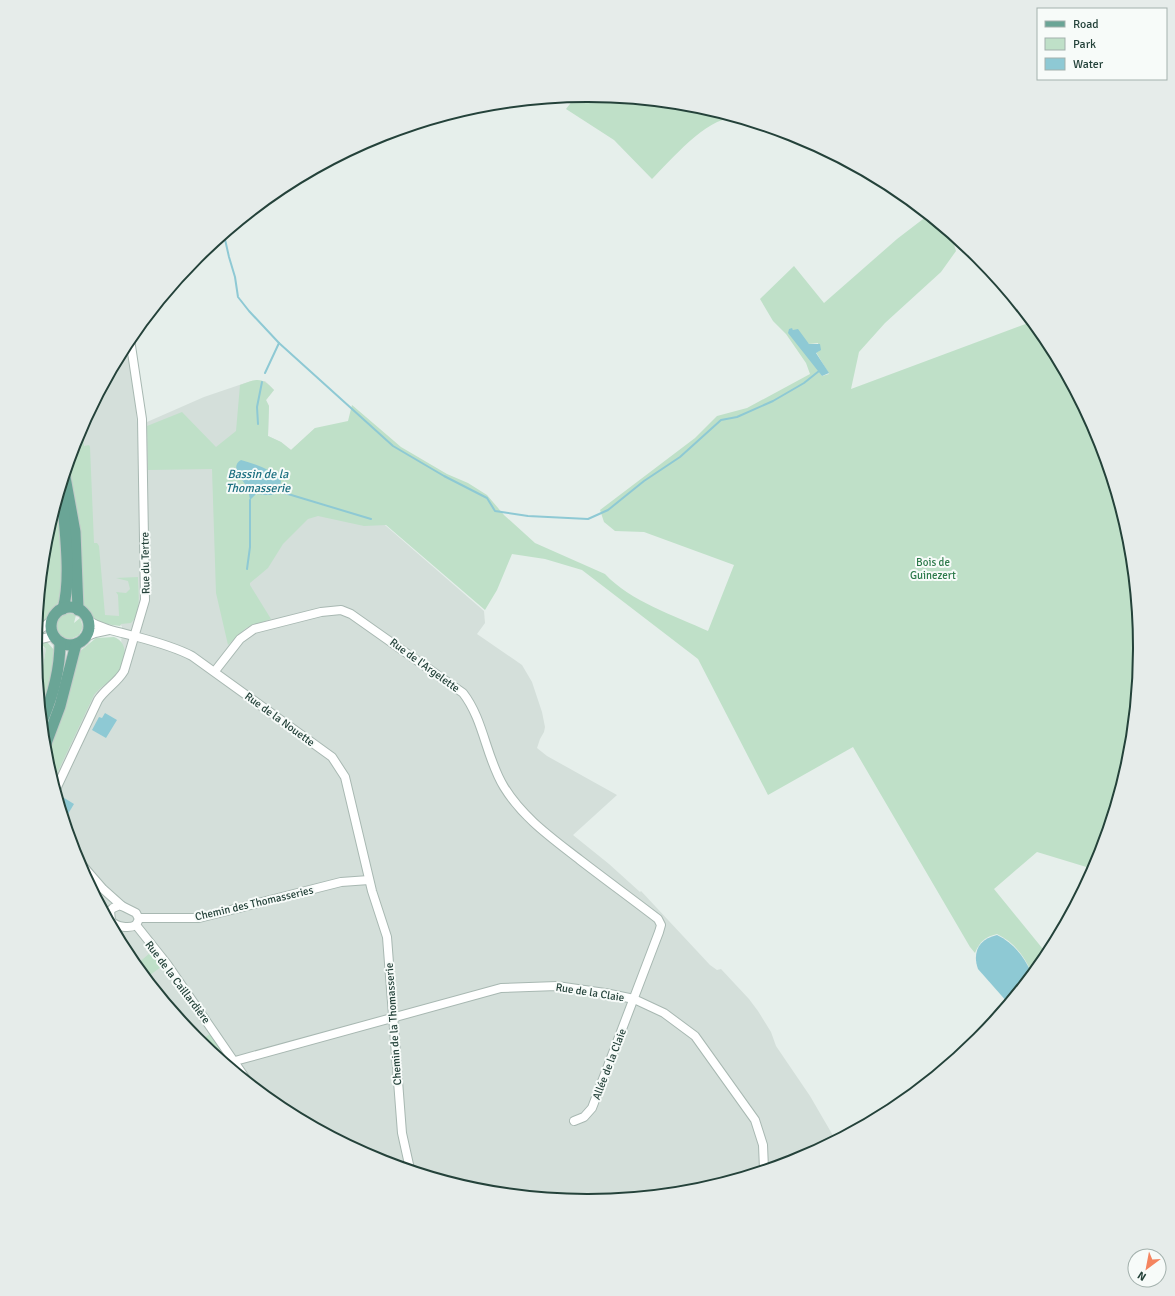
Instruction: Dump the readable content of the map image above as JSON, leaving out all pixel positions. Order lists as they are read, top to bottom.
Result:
{
  "streets": {
    "street": [
      "Rue du Tertre",
      "Rue de l'Argelette",
      "Rue de la Nouette",
      "Chemin des Thomasseries",
      "Rue de la Caillardière",
      "Rue de la Claie",
      "Chemin de la Thomasserie",
      "Allée de la Claie"
    ]
  },
  "crossings": [
    ["Rue du Tertre", "Rue de la Nouette"],
    ["Rue de l'Argelette", "Rue de la Nouette"],
    ["Rue de l'Argelette", "Rue de la Claie"],
    ["Rue de l'Argelette", "Allée de la Claie"],
    ["Rue de la Nouette", "Chemin des Thomasseries"],
    ["Rue de la Nouette", "Chemin de la Thomasserie"],
    ["Chemin des Thomasseries", "Rue de la Caillardière"],
    ["Chemin des Thomasseries", "Chemin de la Thomasserie"],
    ["Rue de la Caillardière", "Rue de la Claie"],
    ["Rue de la Claie", "Chemin de la Thomasserie"],
    ["Rue de la Claie", "Allée de la Claie"]
  ],
  "water": ["Bassin de la Thomasserie"],
  "parks": ["Bois de Guinezert"],
  "legend": ["Road", "Park", "Water"],
  "north": "bottom left"
}
